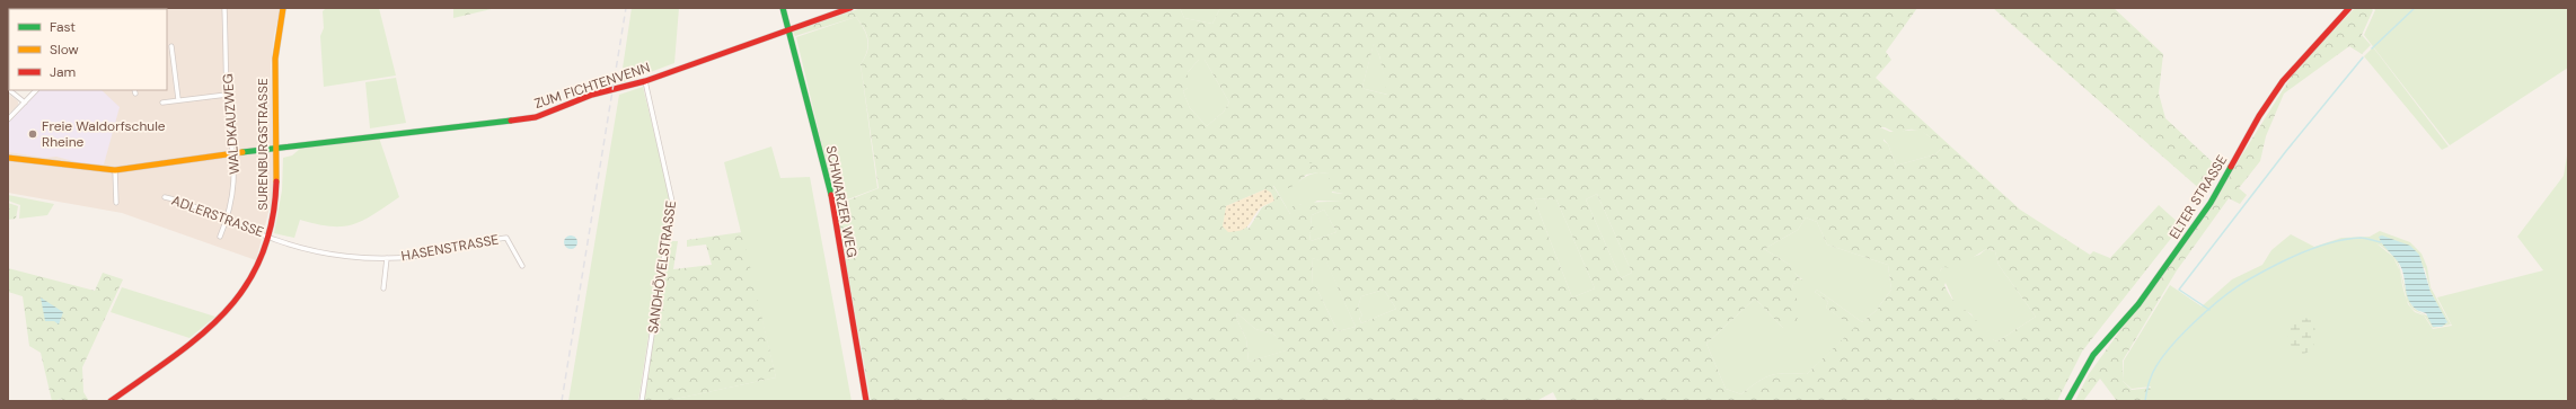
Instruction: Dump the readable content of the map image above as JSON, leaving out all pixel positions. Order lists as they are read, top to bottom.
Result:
{
  "streets": {
    "street": [
      "ZUM FICHTENVENN",
      "WALDKAUZWEG",
      "SURENBURGSTRASSE",
      "ELTER STRASSE",
      "SCHWARZER WEG",
      "ADLERSTRASSE",
      "HASENSTRASSE",
      "SANDHÖVELSTRASSE"
    ]
  },
  "crossings": [
    ["ZUM FICHTENVENN", "WALDKAUZWEG"],
    ["ZUM FICHTENVENN", "SURENBURGSTRASSE"],
    ["ZUM FICHTENVENN", "SCHWARZER WEG"],
    ["ZUM FICHTENVENN", "SANDHÖVELSTRASSE"],
    ["WALDKAUZWEG", "ADLERSTRASSE"],
    ["SURENBURGSTRASSE", "ADLERSTRASSE"],
    ["SURENBURGSTRASSE", "HASENSTRASSE"],
    ["ADLERSTRASSE", "HASENSTRASSE"]
  ],
  "places": ["Freie Waldorfschule Rheine"],
  "legend": ["Fast", "Slow", "Jam"]
}
